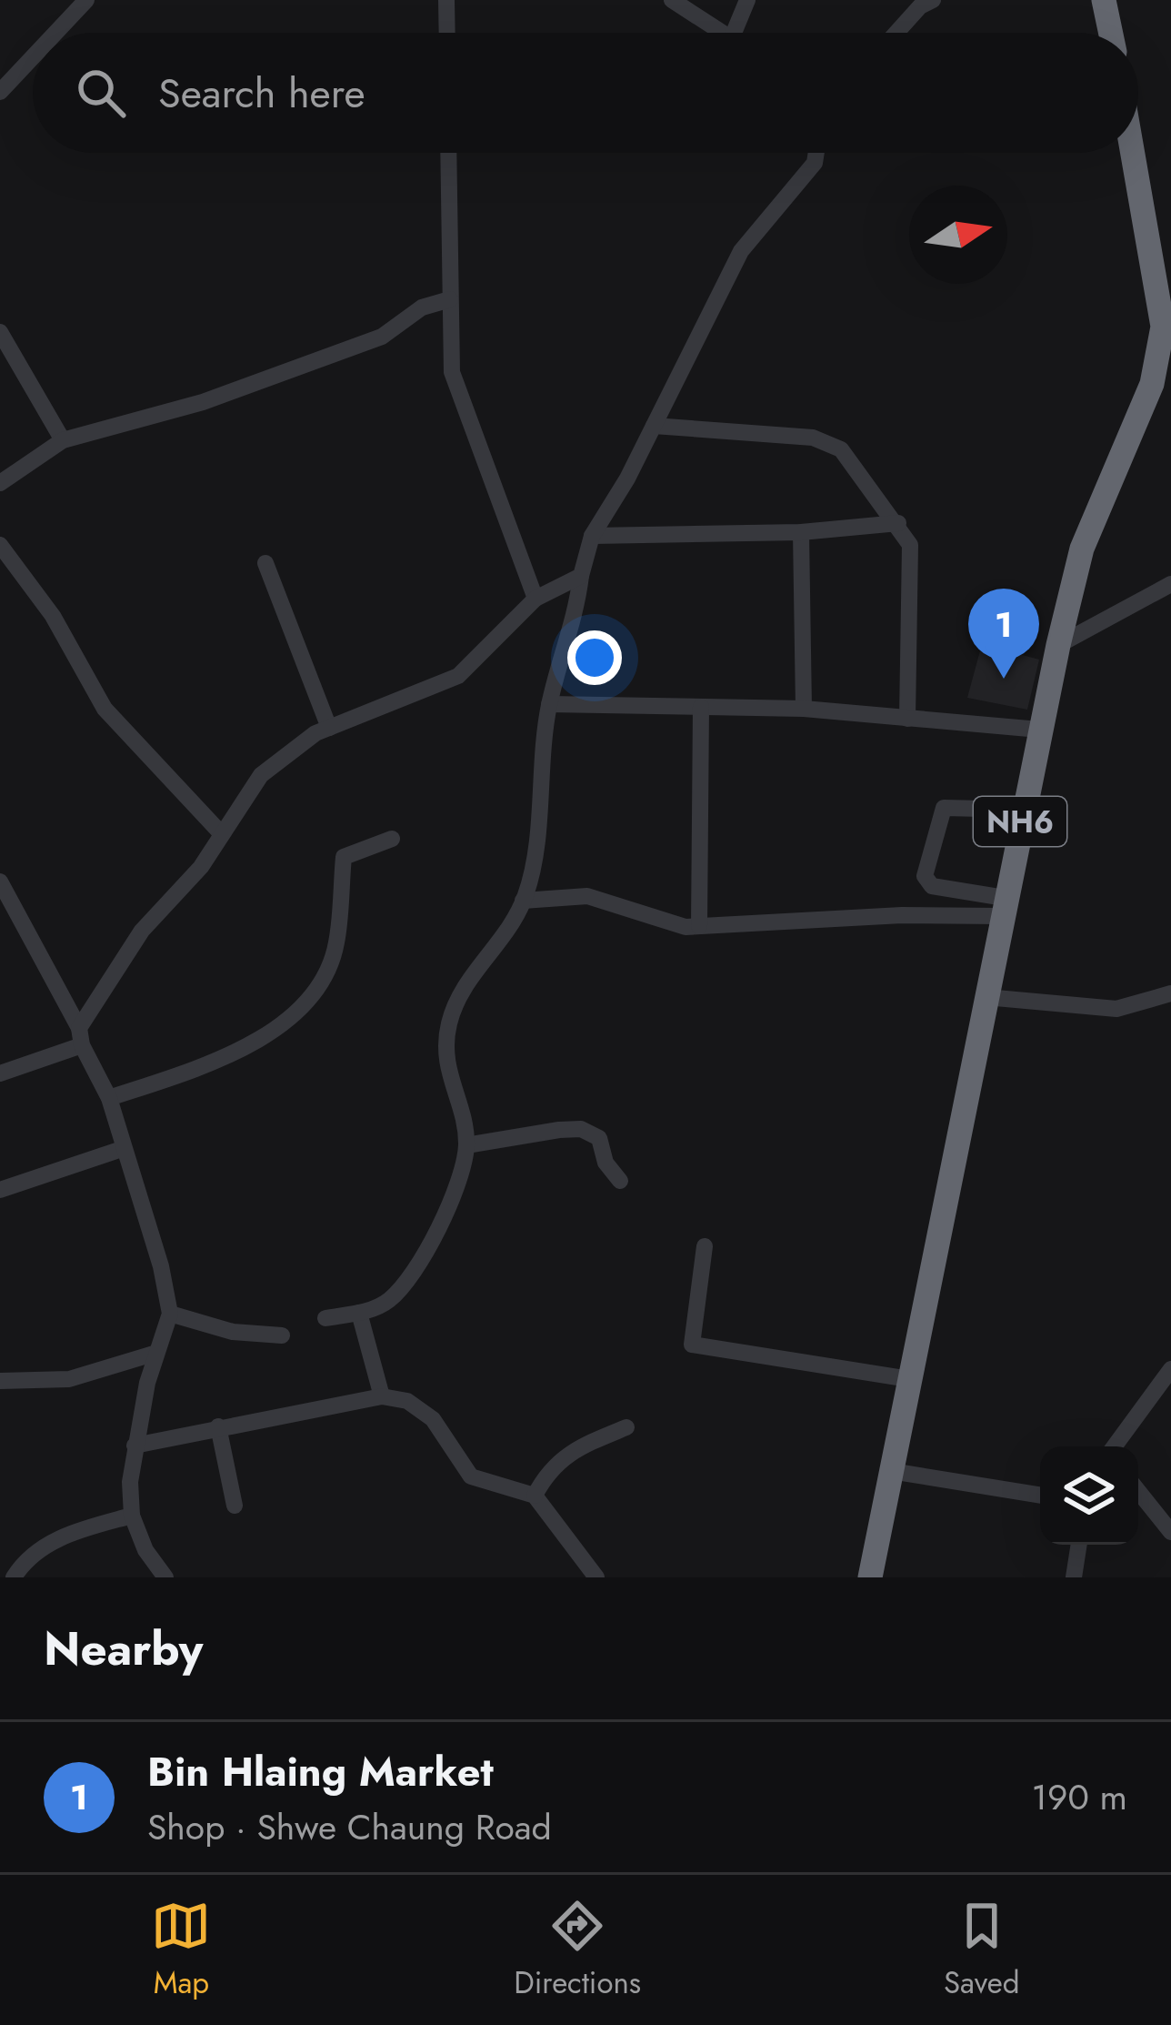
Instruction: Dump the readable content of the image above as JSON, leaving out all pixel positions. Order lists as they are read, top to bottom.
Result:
{
  "streets": {
    "highway": ["NH6"]
  },
  "north": "right",
  "page": {
    "search": "Search here",
    "pins": "1",
    "heading": "Nearby",
    "list": [
      {
        "mark": "1",
        "name": "Bin Hlaing Market",
        "note": "Shop · Shwe Chaung Road",
        "value": "190 m"
      }
    ],
    "nav": ["Map", "Directions", "Saved"]
  }
}
